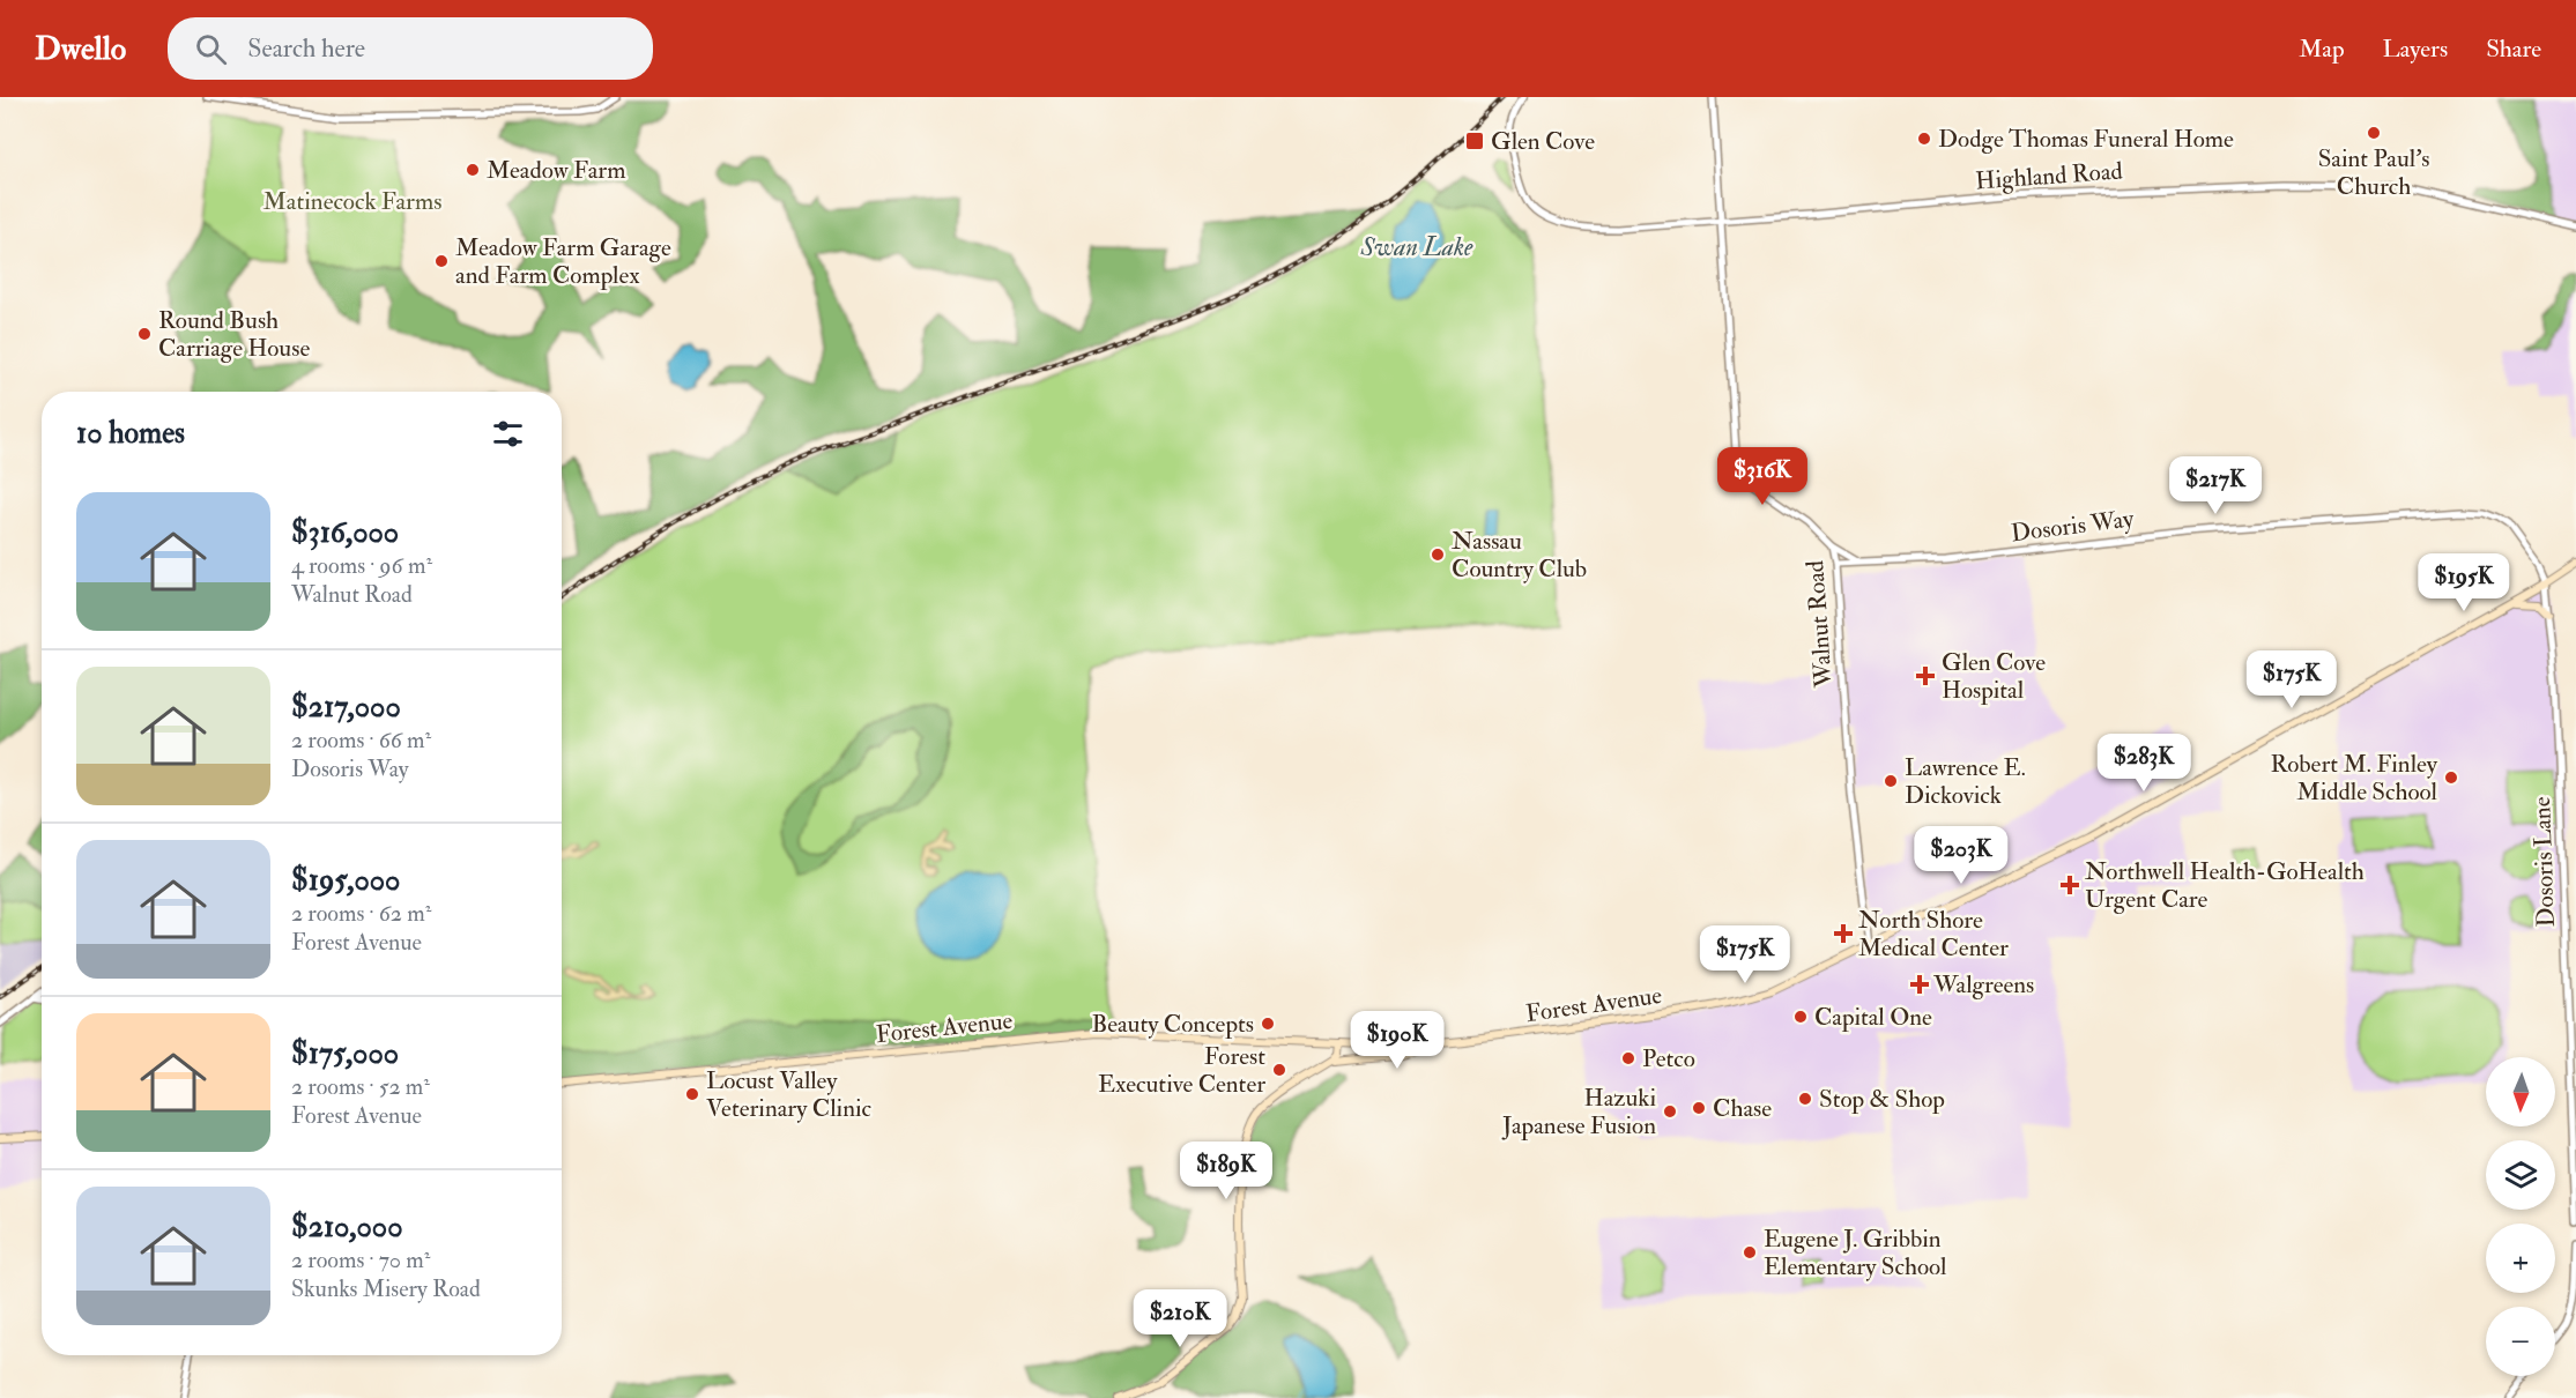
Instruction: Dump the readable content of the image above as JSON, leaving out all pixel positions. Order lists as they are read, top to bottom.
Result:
{
  "streets": {
    "main road": ["Forest Avenue"],
    "street": [
      "Highland Road",
      "Dosoris Way",
      "Walnut Road",
      "Dosoris Lane"
    ]
  },
  "crossings": [
    ["Highland Road", "Walnut Road"],
    ["Dosoris Way", "Walnut Road"],
    ["Dosoris Way", "Dosoris Lane"],
    ["Dosoris Way", "Forest Avenue"],
    ["Walnut Road", "Forest Avenue"],
    ["Dosoris Lane", "Forest Avenue"]
  ],
  "water": ["Swan Lake"],
  "parks": ["Matinecock Farms"],
  "places": {
    "other": [
      "Saint Paul's Church",
      "Dodge Thomas Funeral Home",
      "Meadow Farm",
      "Meadow Farm Garage and Farm Complex",
      "Round Bush Carriage House",
      "Nassau Country Club",
      "Robert M. Finley Middle School",
      "Lawrence E. Dickovick",
      "Capital One",
      "Beauty Concepts",
      "Petco",
      "Forest Executive Center",
      "Locust Valley Veterinary Clinic",
      "Stop & Shop",
      "Chase",
      "Hazuki Japanese Fusion",
      "Eugene J. Gribbin Elementary School"
    ],
    "transit": ["Glen Cove"],
    "health": [
      "Glen Cove Hospital",
      "Northwell Health-GoHealth Urgent Care",
      "North Shore Medical Center",
      "Walgreens"
    ]
  },
  "north": "bottom",
  "page": {
    "header": "Dwello",
    "search": "Search here",
    "nav": ["Map", "Layers", "Share"],
    "heading": "10 homes",
    "price": [
      "$316K",
      "$217K",
      "$195K",
      "$175K",
      "$283K",
      "$203K",
      "$175K",
      "$190K",
      "$189K",
      "$210K"
    ],
    "list": [
      {
        "name": "$316,000",
        "note": "4 rooms · 96 m² · Walnut Road"
      },
      {
        "name": "$217,000",
        "note": "2 rooms · 66 m² · Dosoris Way"
      },
      {
        "name": "$195,000",
        "note": "2 rooms · 62 m² · Forest Avenue"
      },
      {
        "name": "$175,000",
        "note": "2 rooms · 52 m² · Forest Avenue"
      },
      {
        "name": "$210,000",
        "note": "2 rooms · 70 m² · Skunks Misery Road"
      }
    ],
    "map_buttons": ["+", "−"]
  }
}
